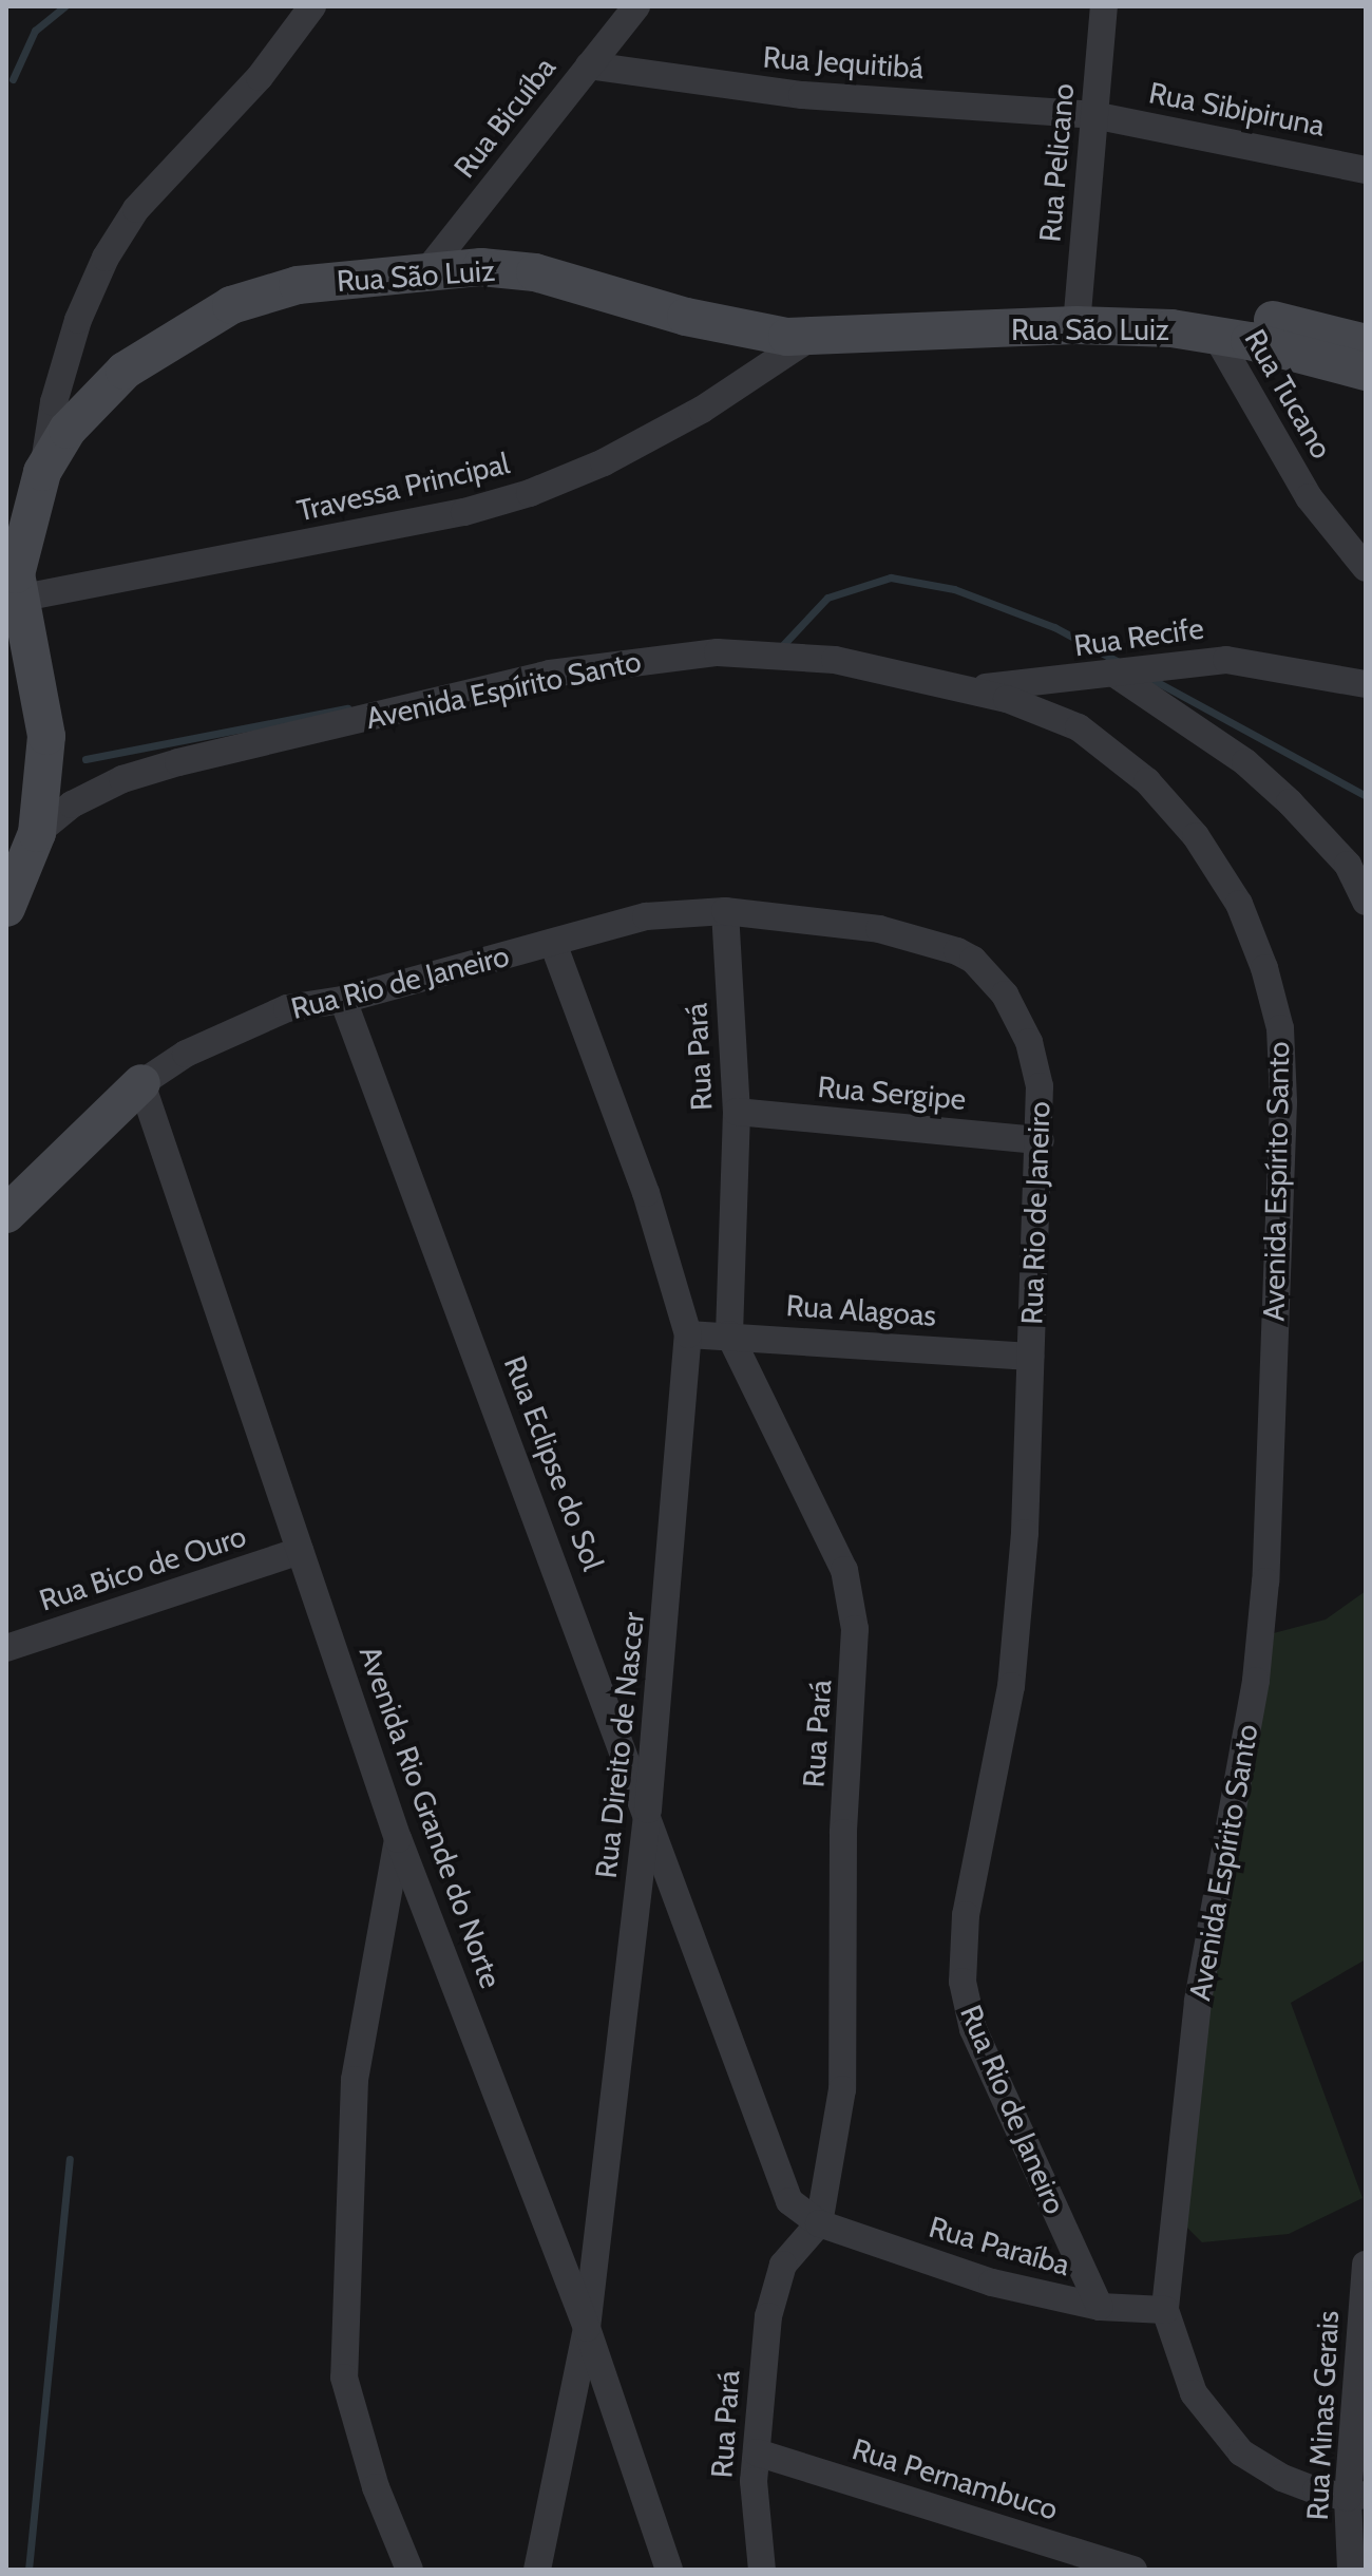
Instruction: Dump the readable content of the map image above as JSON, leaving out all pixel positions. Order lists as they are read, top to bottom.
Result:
{
  "streets": {
    "street": [
      "Rua Jequitibá",
      "Rua Sibipiruna",
      "Rua Bicuíba",
      "Rua Pelicano",
      "Rua São Luiz",
      "Rua Tucano",
      "Travessa Principal",
      "Rua Recife",
      "Avenida Espírito Santo",
      "Rua Rio de Janeiro",
      "Rua Pará",
      "Rua Sergipe",
      "Rua Alagoas",
      "Rua Eclipse do Sol",
      "Rua Bico de Ouro",
      "Rua Direito de Nascer",
      "Avenida Rio Grande do Norte",
      "Rua Paraíba",
      "Rua Minas Gerais",
      "Rua Pernambuco"
    ]
  },
  "crossings": [
    ["Rua Jequitibá", "Rua Sibipiruna"],
    ["Rua Jequitibá", "Rua Bicuíba"],
    ["Rua Jequitibá", "Rua Pelicano"],
    ["Rua Sibipiruna", "Rua Pelicano"],
    ["Rua Bicuíba", "Rua São Luiz"],
    ["Rua Pelicano", "Rua São Luiz"],
    ["Rua São Luiz", "Rua Tucano"],
    ["Rua São Luiz", "Travessa Principal"],
    ["Rua São Luiz", "Avenida Espírito Santo"],
    ["Rua Recife", "Avenida Espírito Santo"],
    ["Avenida Espírito Santo", "Rua Paraíba"],
    ["Avenida Espírito Santo", "Rua Minas Gerais"],
    ["Rua Rio de Janeiro", "Rua Pará"],
    ["Rua Rio de Janeiro", "Rua Sergipe"],
    ["Rua Rio de Janeiro", "Rua Alagoas"],
    ["Rua Rio de Janeiro", "Rua Eclipse do Sol"],
    ["Rua Rio de Janeiro", "Rua Direito de Nascer"],
    ["Rua Rio de Janeiro", "Avenida Rio Grande do Norte"],
    ["Rua Rio de Janeiro", "Rua Paraíba"],
    ["Rua Pará", "Rua Sergipe"],
    ["Rua Pará", "Rua Alagoas"],
    ["Rua Pará", "Rua Eclipse do Sol"],
    ["Rua Pará", "Rua Paraíba"],
    ["Rua Pará", "Rua Pernambuco"],
    ["Rua Alagoas", "Rua Direito de Nascer"],
    ["Rua Eclipse do Sol", "Rua Direito de Nascer"],
    ["Rua Eclipse do Sol", "Rua Paraíba"],
    ["Rua Bico de Ouro", "Avenida Rio Grande do Norte"],
    ["Rua Direito de Nascer", "Avenida Rio Grande do Norte"]
  ]
}
